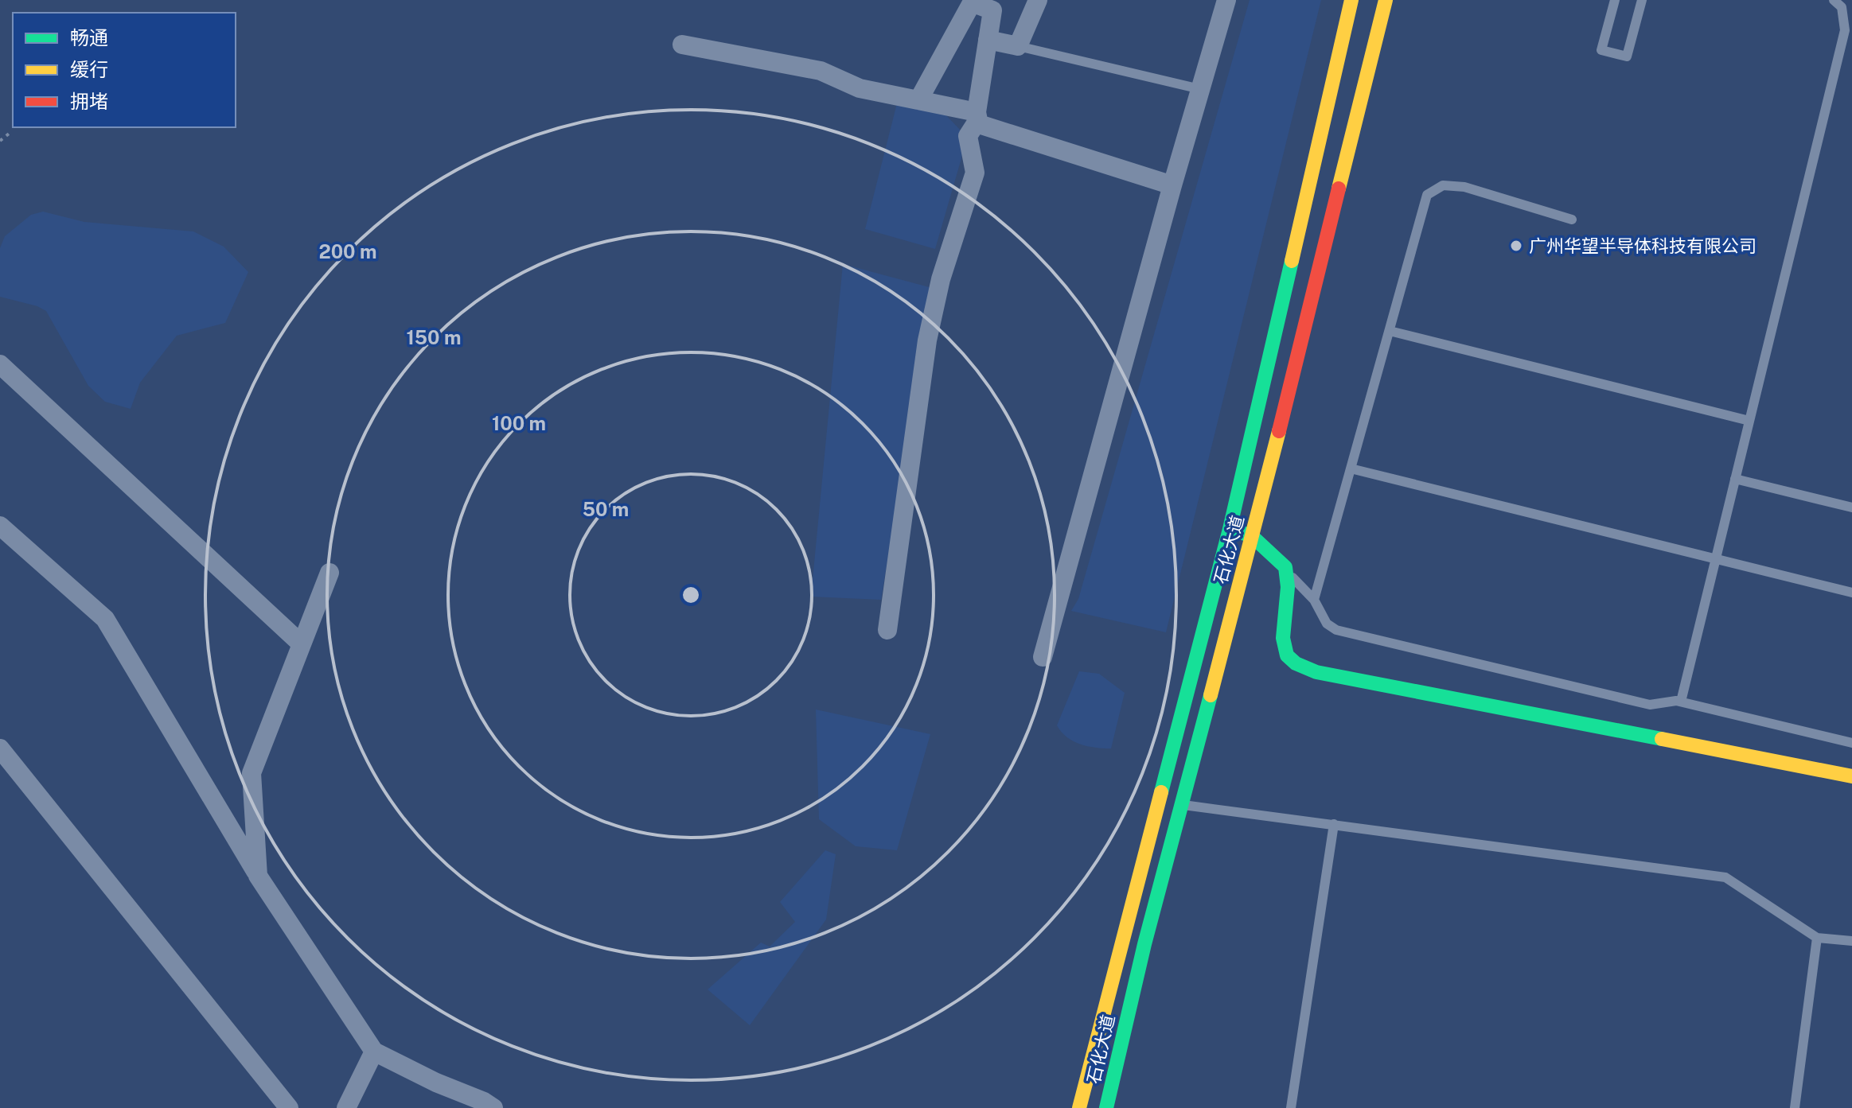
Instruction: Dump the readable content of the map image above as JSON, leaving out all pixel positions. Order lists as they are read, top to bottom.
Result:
{
  "streets": {
    "main road": ["石化大道"]
  },
  "places": ["广州华望半导体科技有限公司"],
  "legend": ["畅通", "缓行", "拥堵"],
  "rings": [
    "200 m",
    "150 m",
    "100 m",
    "50 m"
  ]
}
